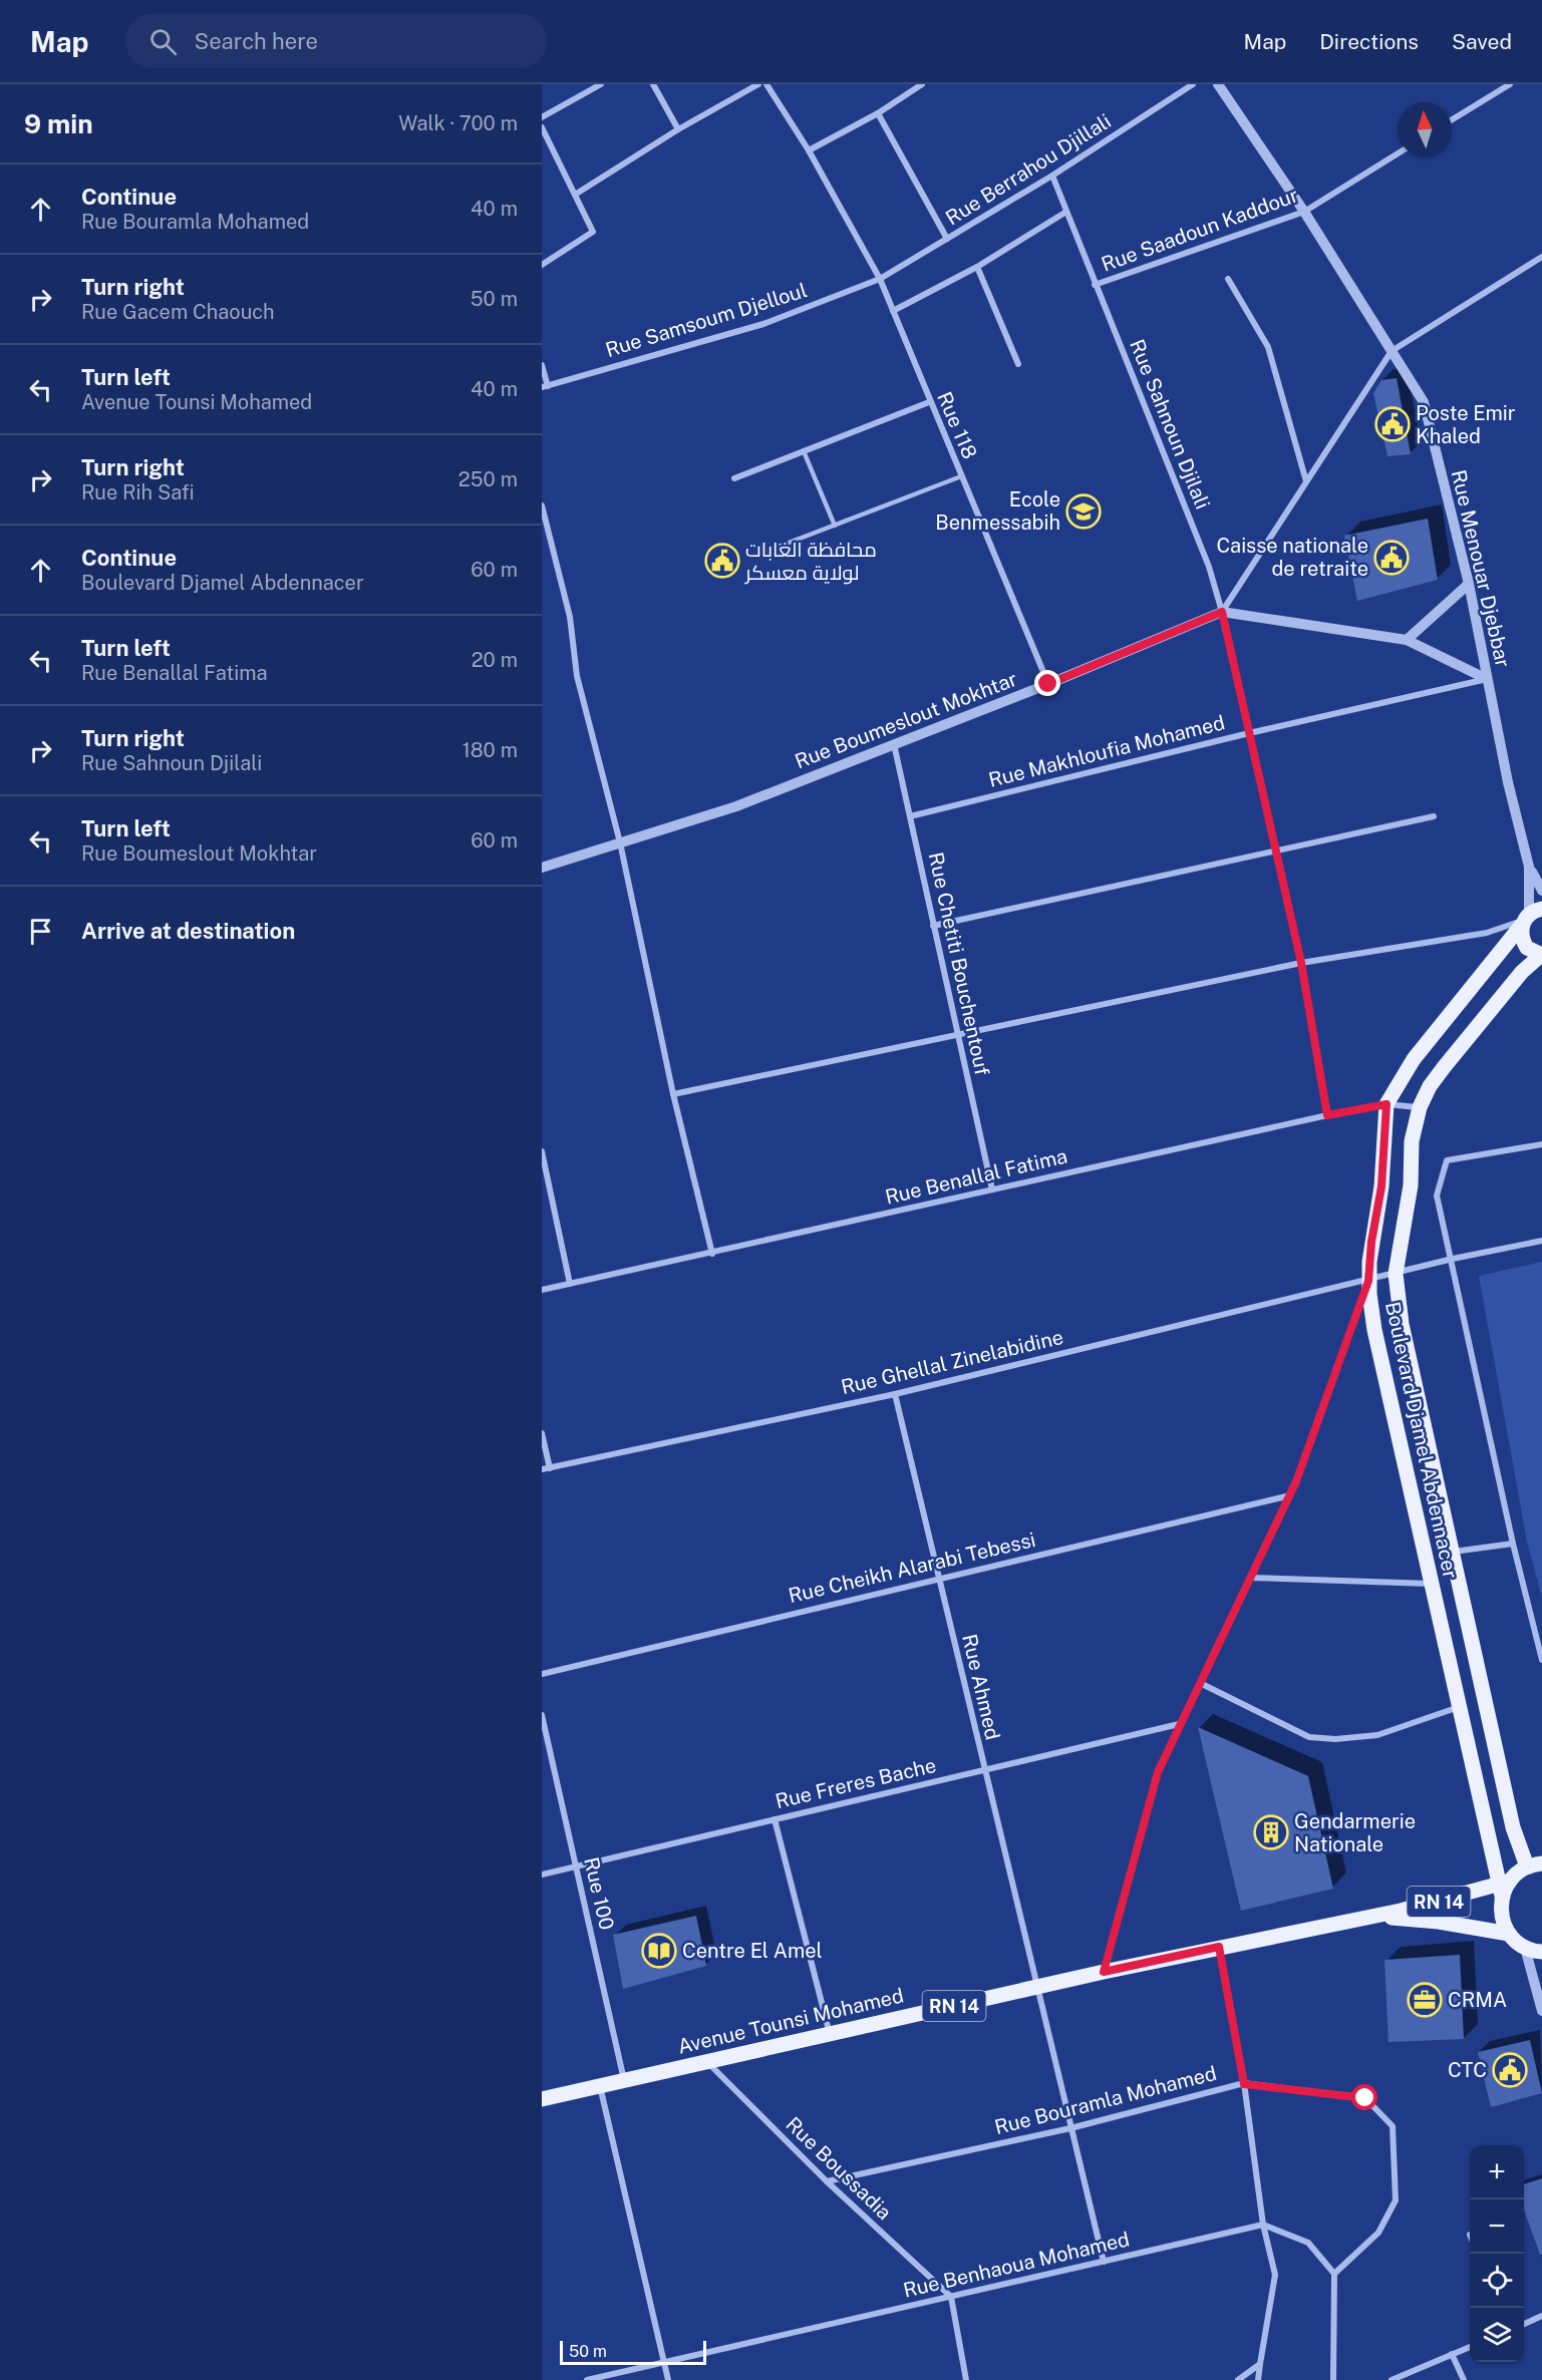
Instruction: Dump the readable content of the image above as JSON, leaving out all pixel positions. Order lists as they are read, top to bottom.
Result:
{
  "streets": {
    "main road": ["Boulevard Djamel Abdennacer", "RN 14", "Avenue Tounsi Mohamed"],
    "street": [
      "Rue Berrahou Djillali",
      "Rue Saadoun Kaddour",
      "Rue Samsoum Djelloul",
      "Rue Sahnoun Djilali",
      "Rue 118",
      "Rue Menouar Djebbar",
      "Rue Boumeslout Mokhtar",
      "Rue Makhloufia Mohamed",
      "Rue Chetiti Bouchentouf",
      "Rue Benallal Fatima",
      "Rue Ghellal Zinelabidine",
      "Rue Cheikh Alarabi Tebessi",
      "Rue Ahmed",
      "Rue Freres Bache",
      "Rue 100",
      "Rue Bouramla Mohamed",
      "Rue Boussadia",
      "Rue Benhaoua Mohamed"
    ]
  },
  "crossings": [
    ["Rue Berrahou Djillali", "Rue Samsoum Djelloul"],
    ["Rue Berrahou Djillali", "Rue Sahnoun Djilali"],
    ["Rue Berrahou Djillali", "Rue 118"],
    ["Rue Saadoun Kaddour", "Rue Sahnoun Djilali"],
    ["Rue Saadoun Kaddour", "Rue Menouar Djebbar"],
    ["Rue Samsoum Djelloul", "Rue 118"],
    ["Rue Sahnoun Djilali", "Rue Boumeslout Mokhtar"],
    ["Rue Sahnoun Djilali", "Rue Makhloufia Mohamed"],
    ["Rue Sahnoun Djilali", "Rue Benallal Fatima"],
    ["Rue 118", "Rue Boumeslout Mokhtar"],
    ["Rue Menouar Djebbar", "Rue Makhloufia Mohamed"],
    ["Rue Menouar Djebbar", "Boulevard Djamel Abdennacer"],
    ["Rue Boumeslout Mokhtar", "Rue Chetiti Bouchentouf"],
    ["Rue Makhloufia Mohamed", "Rue Chetiti Bouchentouf"],
    ["Rue Chetiti Bouchentouf", "Rue Benallal Fatima"],
    ["Rue Benallal Fatima", "Boulevard Djamel Abdennacer"],
    ["Rue Ghellal Zinelabidine", "Boulevard Djamel Abdennacer"],
    ["Rue Ghellal Zinelabidine", "Rue Ahmed"],
    ["Boulevard Djamel Abdennacer", "Avenue Tounsi Mohamed"],
    ["Rue Cheikh Alarabi Tebessi", "Rue Ahmed"],
    ["Rue Ahmed", "Rue Freres Bache"],
    ["Rue Ahmed", "Avenue Tounsi Mohamed"],
    ["Rue Ahmed", "Rue Bouramla Mohamed"],
    ["Rue Ahmed", "Rue Benhaoua Mohamed"],
    ["Rue Freres Bache", "Rue 100"],
    ["Rue 100", "Avenue Tounsi Mohamed"],
    ["Avenue Tounsi Mohamed", "Rue Boussadia"],
    ["Rue Bouramla Mohamed", "Rue Boussadia"],
    ["Rue Boussadia", "Rue Benhaoua Mohamed"]
  ],
  "places": {
    "public building": [
      "Poste Emir Khaled",
      "Caisse nationale de retraite",
      "محافظة الغابات لولاية معسكر",
      "CTC"
    ],
    "school or university": ["Ecole Benmessabih"],
    "building": ["Gendarmerie Nationale"],
    "library": ["Centre El Amel"],
    "office": ["CRMA"]
  },
  "scale_bar": "50 m",
  "north": "top",
  "page": {
    "header": "Map",
    "search": "Search here",
    "nav": ["Map", "Directions", "Saved"],
    "heading": ["9 min", "Walk · 700 m"],
    "list": [
      ["Continue", "Rue Bouramla Mohamed", "40 m"],
      ["Turn right", "Rue Gacem Chaouch", "50 m"],
      ["Turn left", "Avenue Tounsi Mohamed", "40 m"],
      ["Turn right", "Rue Rih Safi", "250 m"],
      ["Continue", "Boulevard Djamel Abdennacer", "60 m"],
      ["Turn left", "Rue Benallal Fatima", "20 m"],
      ["Turn right", "Rue Sahnoun Djilali", "180 m"],
      ["Turn left", "Rue Boumeslout Mokhtar", "60 m"],
      "Arrive at destination"
    ],
    "map_buttons": ["+", "−"],
    "scale": "50 m"
  }
}
